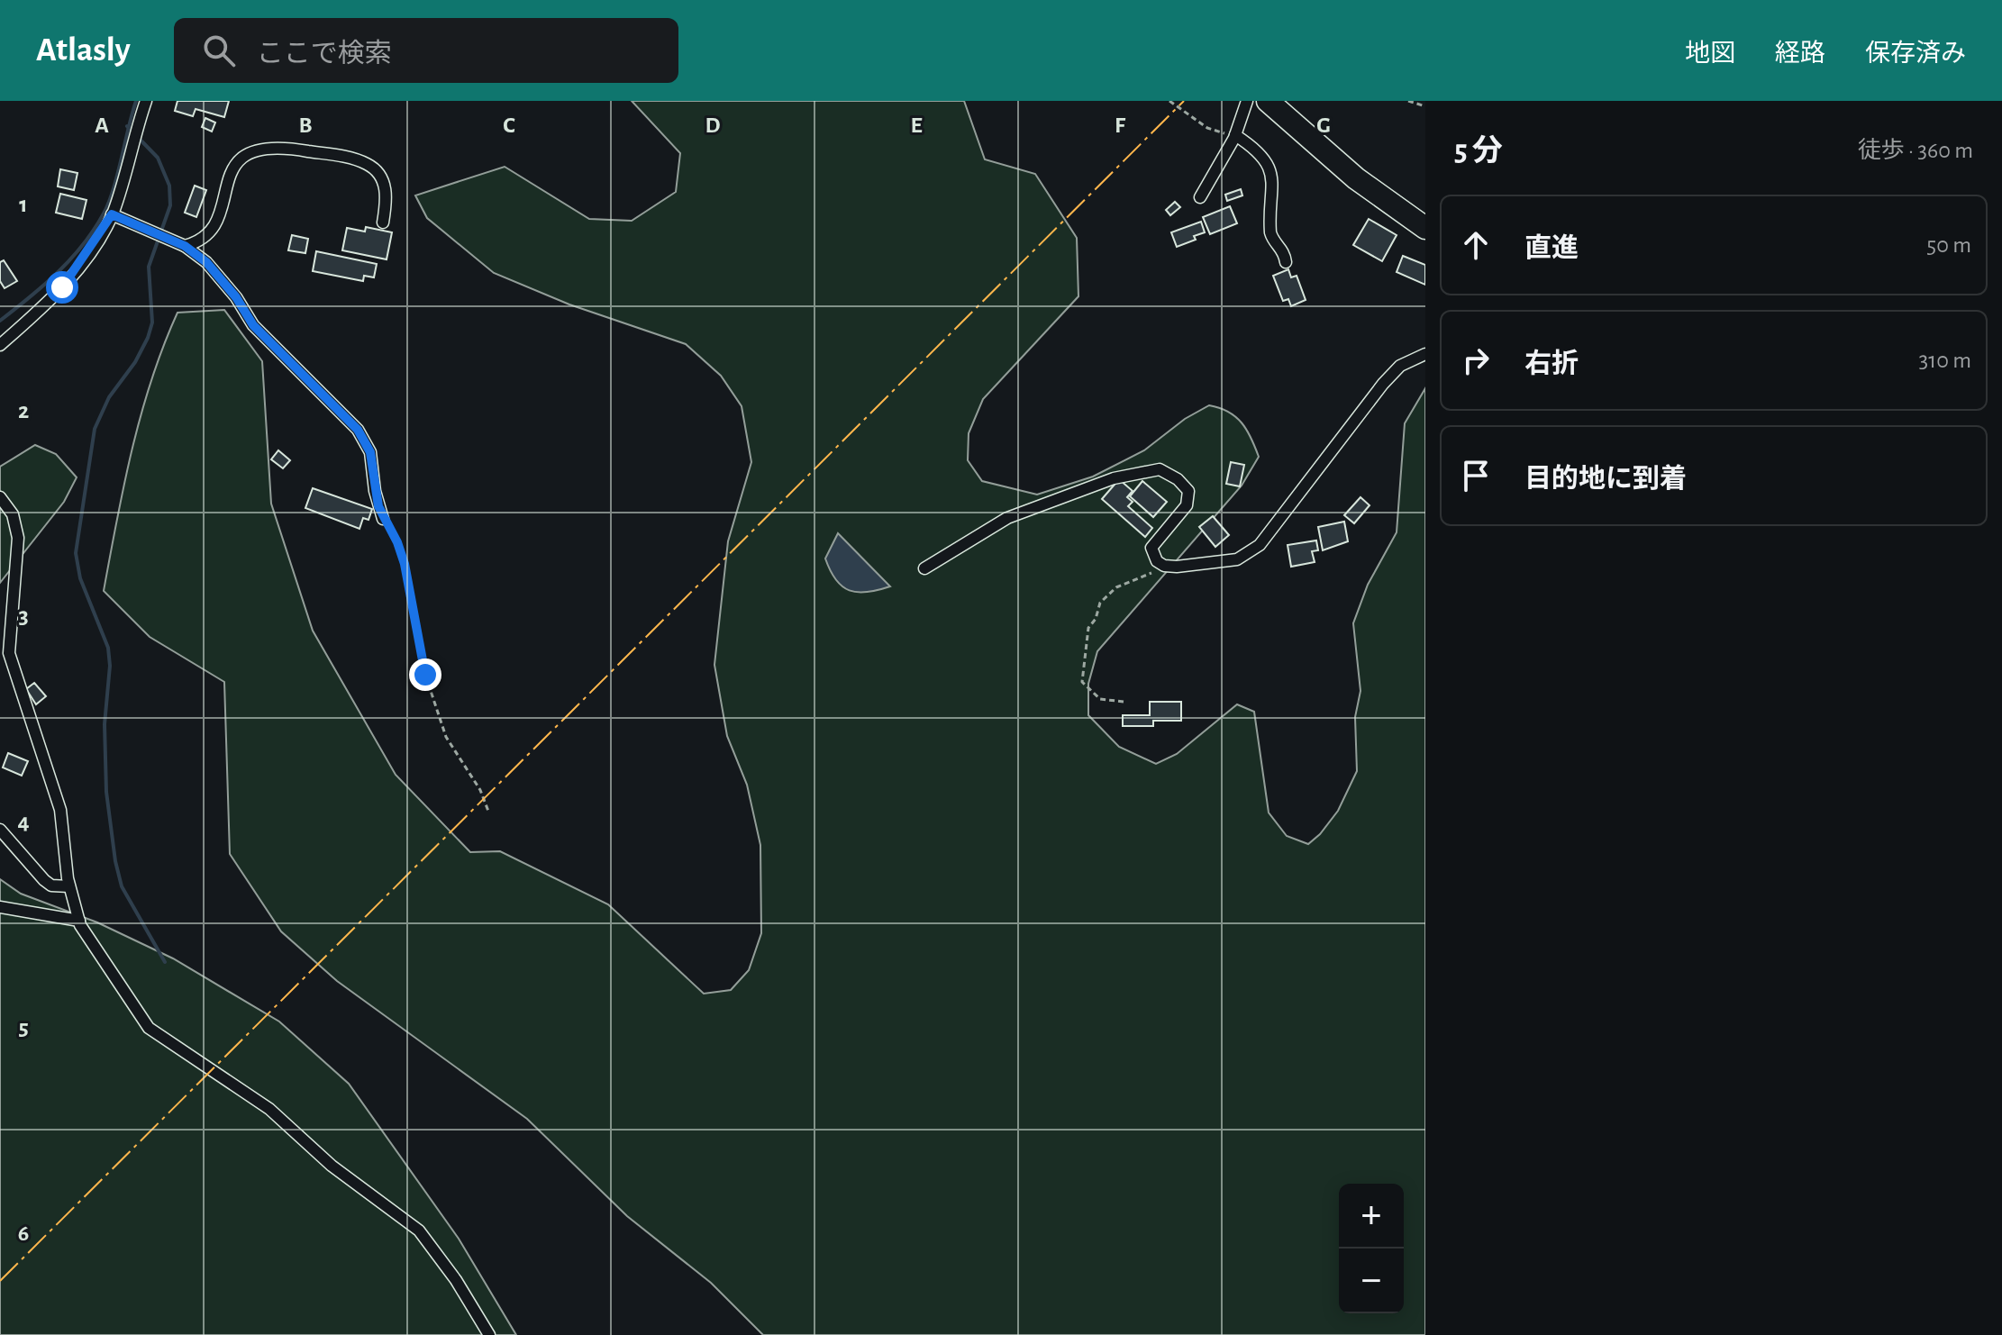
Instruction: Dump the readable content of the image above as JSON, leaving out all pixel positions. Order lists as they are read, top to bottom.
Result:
{
  "page": {
    "header": "Atlasly",
    "search": "ここで検索",
    "nav": ["地図", "経路", "保存済み"],
    "heading": ["5 分", "徒歩 · 360 m"],
    "list": [
      ["直進", "50 m"],
      ["右折", "310 m"],
      "目的地に到着"
    ],
    "map_buttons": ["+", "−"]
  },
  "grid": {
    "columns": [
      "A",
      "B",
      "C",
      "D",
      "E",
      "F",
      "G"
    ],
    "rows": [
      "1",
      "2",
      "3",
      "4",
      "5",
      "6"
    ]
  }
}
